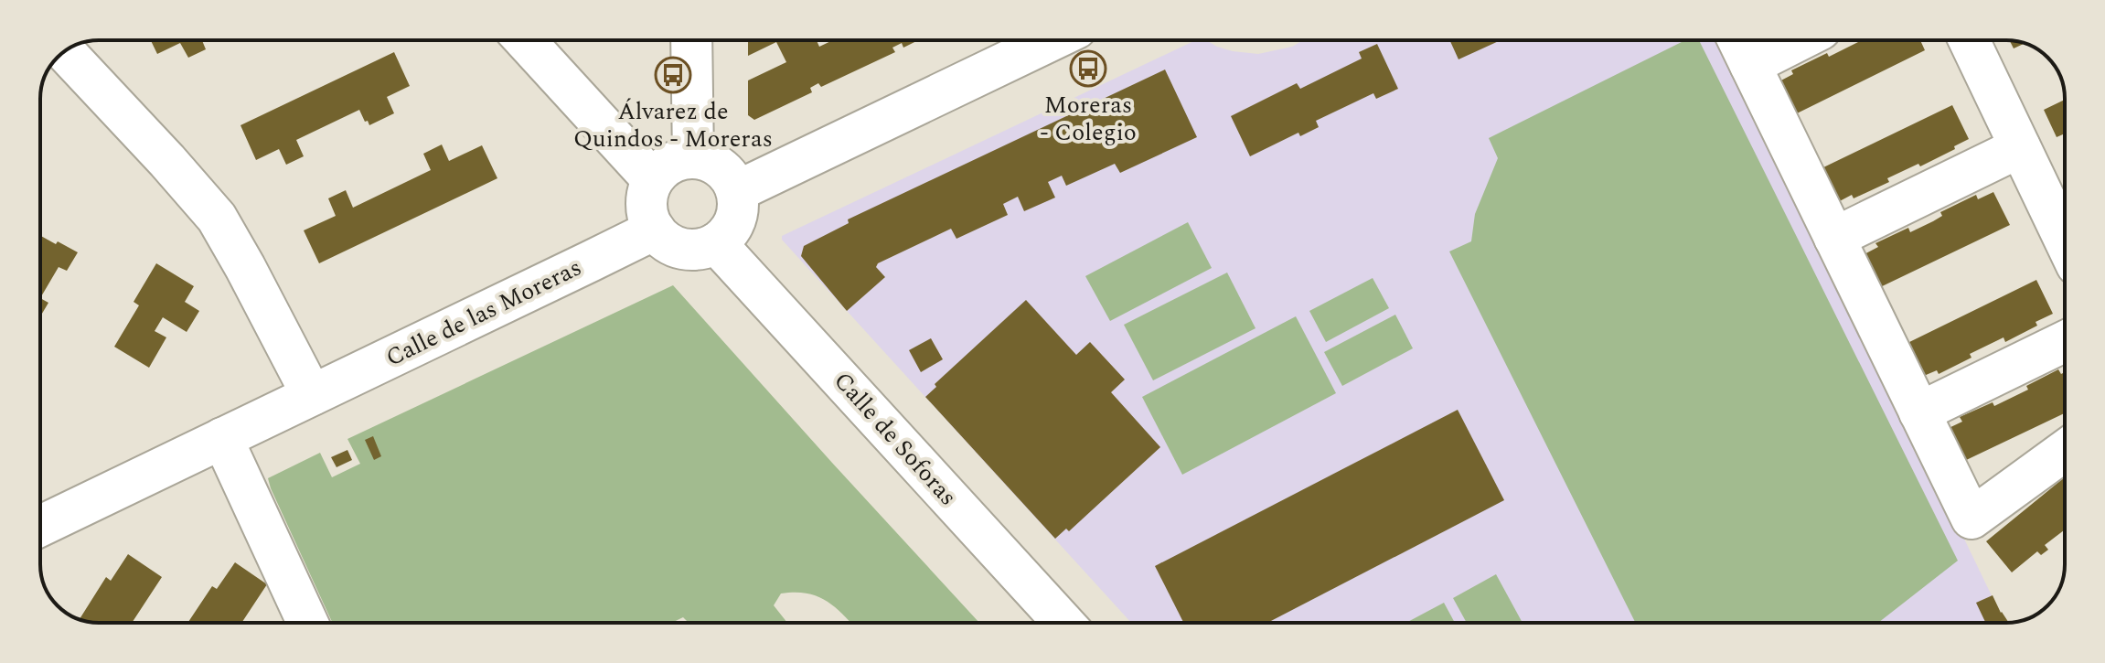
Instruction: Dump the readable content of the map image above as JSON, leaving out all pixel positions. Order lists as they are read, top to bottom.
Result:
{
  "streets": {
    "street": ["Calle de las Moreras", "Calle de Soforas"]
  },
  "crossings": [
    ["Calle de las Moreras", "Calle de Soforas"]
  ],
  "places": {
    "bus stop": ["Moreras - Colegio", "Álvarez de Quindos - Moreras"]
  }
}
